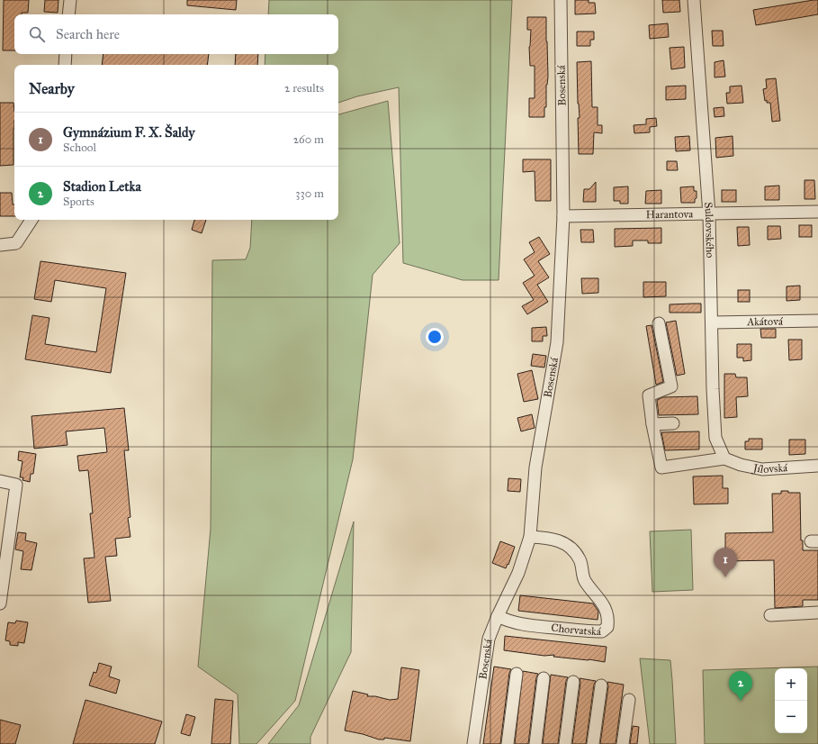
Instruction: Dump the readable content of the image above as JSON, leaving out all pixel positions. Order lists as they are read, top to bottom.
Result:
{
  "streets": {
    "street": [
      "Bosenská",
      "Harantova",
      "Suldovského",
      "Akátová",
      "Jílovská",
      "Chorvatská"
    ]
  },
  "crossings": [
    ["Bosenská", "Harantova"],
    ["Bosenská", "Chorvatská"],
    ["Harantova", "Suldovského"],
    ["Suldovského", "Akátová"],
    ["Suldovského", "Jílovská"]
  ],
  "page": {
    "search": "Search here",
    "heading": ["Nearby", "2 results"],
    "list": [
      {
        "mark": "1",
        "name": "Gymnázium F. X. Šaldy",
        "note": "School",
        "value": "260 m"
      },
      {
        "mark": "2",
        "name": "Stadion Letka",
        "note": "Sports",
        "value": "330 m"
      }
    ],
    "pins": ["1", "2"],
    "map_buttons": ["+", "−"]
  }
}
